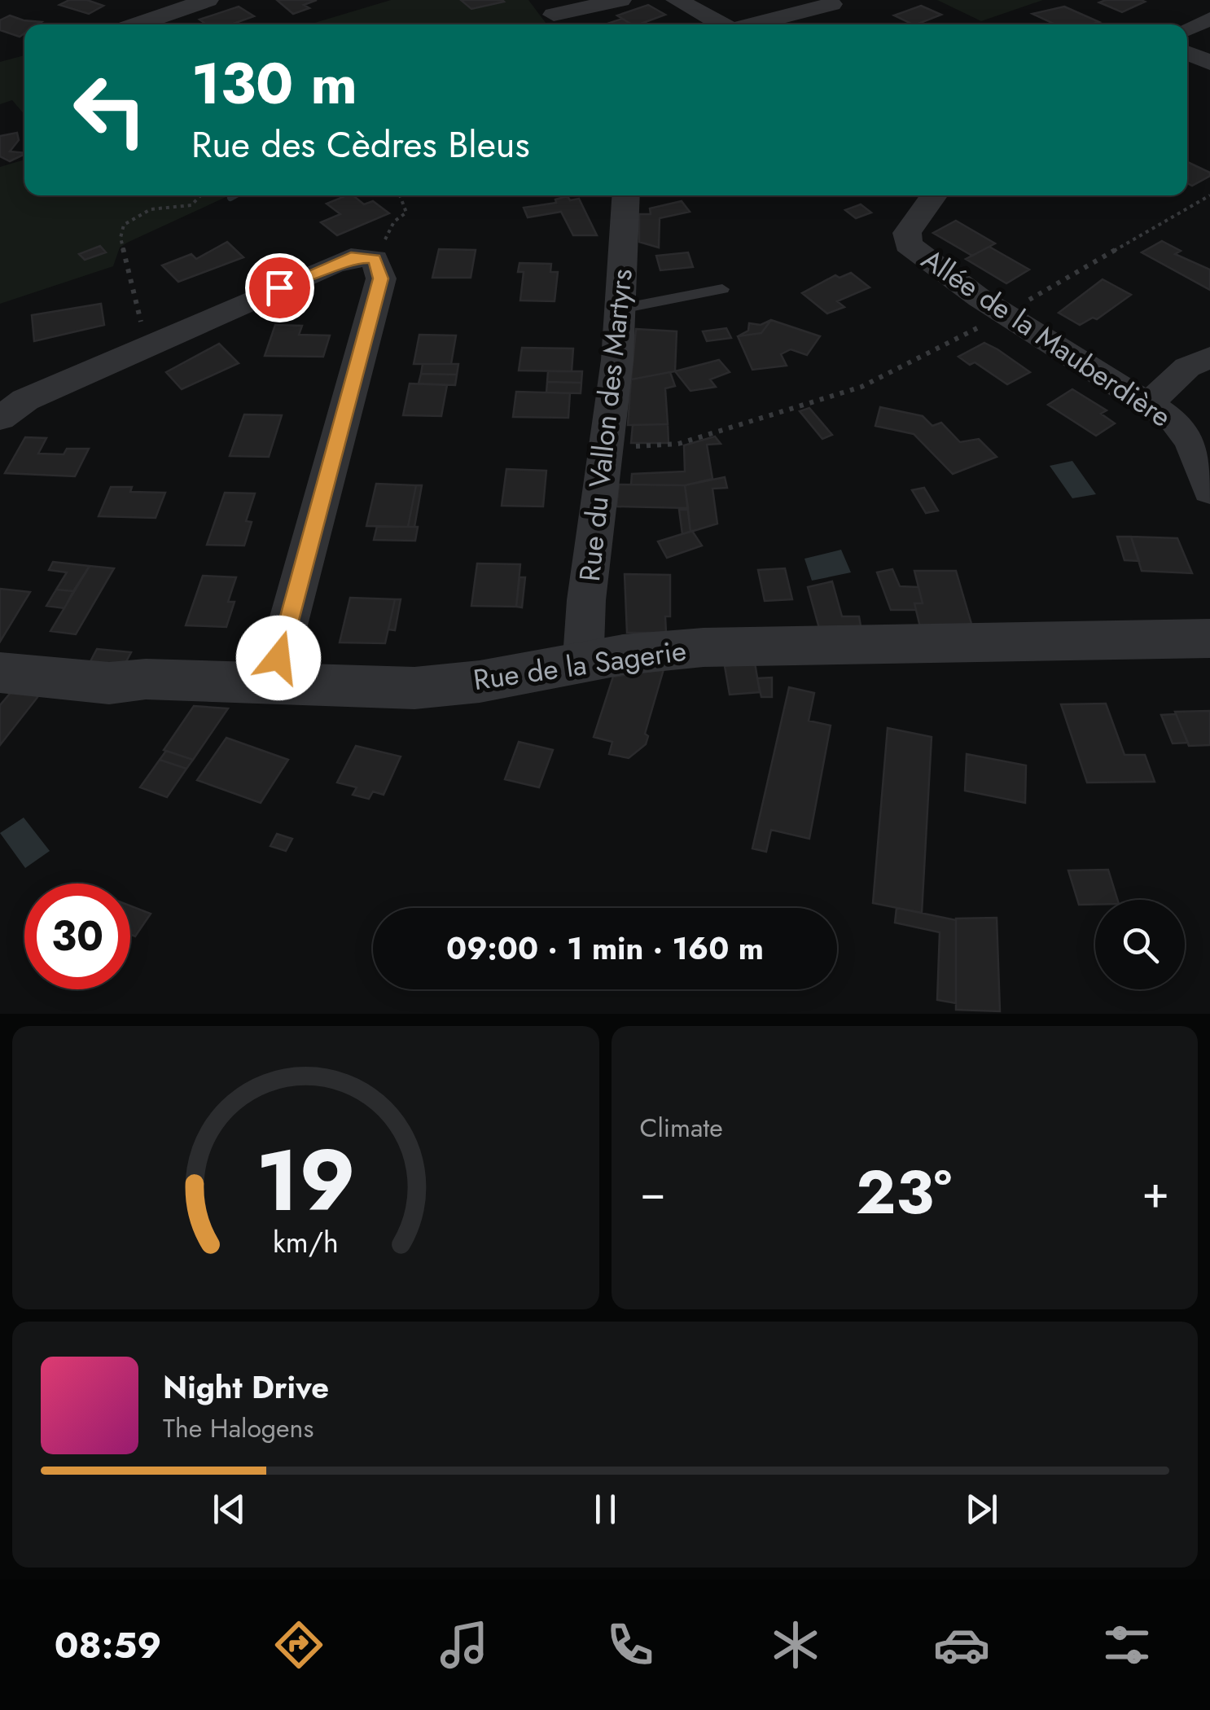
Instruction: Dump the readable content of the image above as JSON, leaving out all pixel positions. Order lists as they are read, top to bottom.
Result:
{
  "streets": {
    "street": ["Allée de la Mauberdière", "Rue du Vallon des Martyrs", "Rue de la Sagerie"]
  },
  "crossings": [
    ["Rue du Vallon des Martyrs", "Rue de la Sagerie"]
  ],
  "page": {
    "turn": ["130 m", "Rue des Cèdres Bleus"],
    "limit": "30",
    "trip": "09:00 · 1 min · 160 m",
    "tile": "Climate",
    "heat": ["−", "23°", "+"],
    "song": ["Night Drive", "The Halogens"],
    "tabs": "08:59",
    "gauge": ["19", "km/h"]
  }
}
